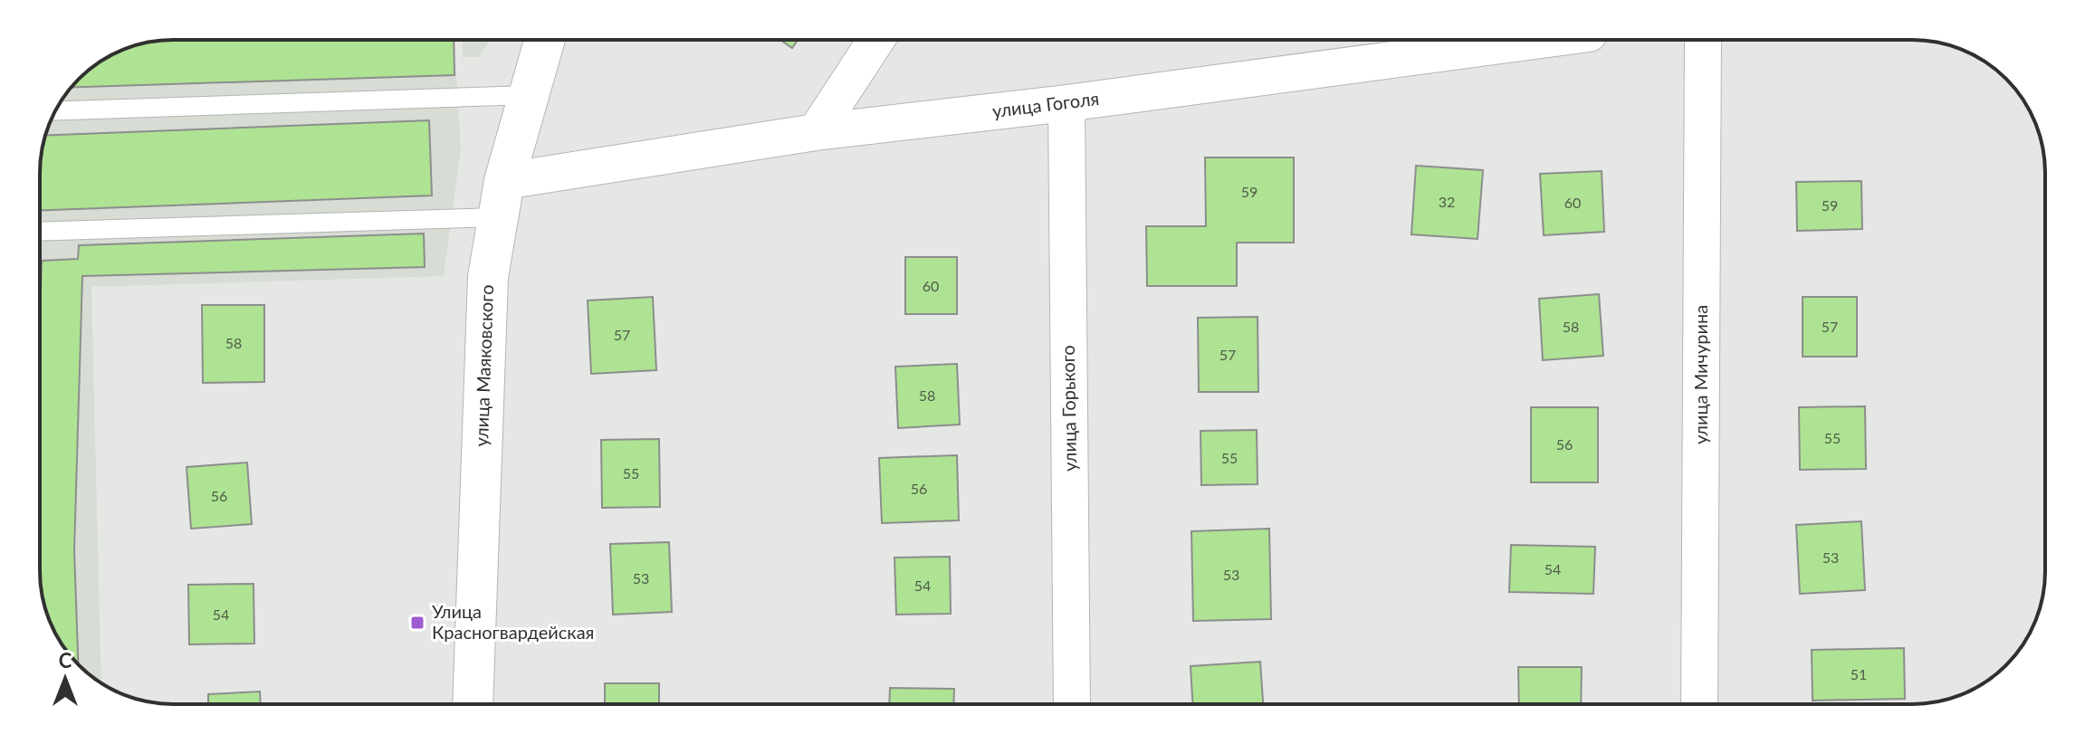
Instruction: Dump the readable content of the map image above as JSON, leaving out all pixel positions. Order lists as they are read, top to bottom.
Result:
{
  "streets": {
    "street": [
      "улица Гоголя",
      "улица Маяковского",
      "улица Мичурина",
      "улица Горького"
    ]
  },
  "crossings": [
    ["улица Гоголя", "улица Маяковского"],
    ["улица Гоголя", "улица Горького"]
  ],
  "places": {
    "transit": ["Улица Красногвардейская"]
  },
  "house_numbers": [
    "59",
    "32",
    "60",
    "59",
    "60",
    "58",
    "57",
    "57",
    "58",
    "57",
    "58",
    "55",
    "56",
    "55",
    "55",
    "56",
    "56",
    "53",
    "54",
    "53",
    "53",
    "54",
    "54",
    "51"
  ],
  "north": "top"
}
